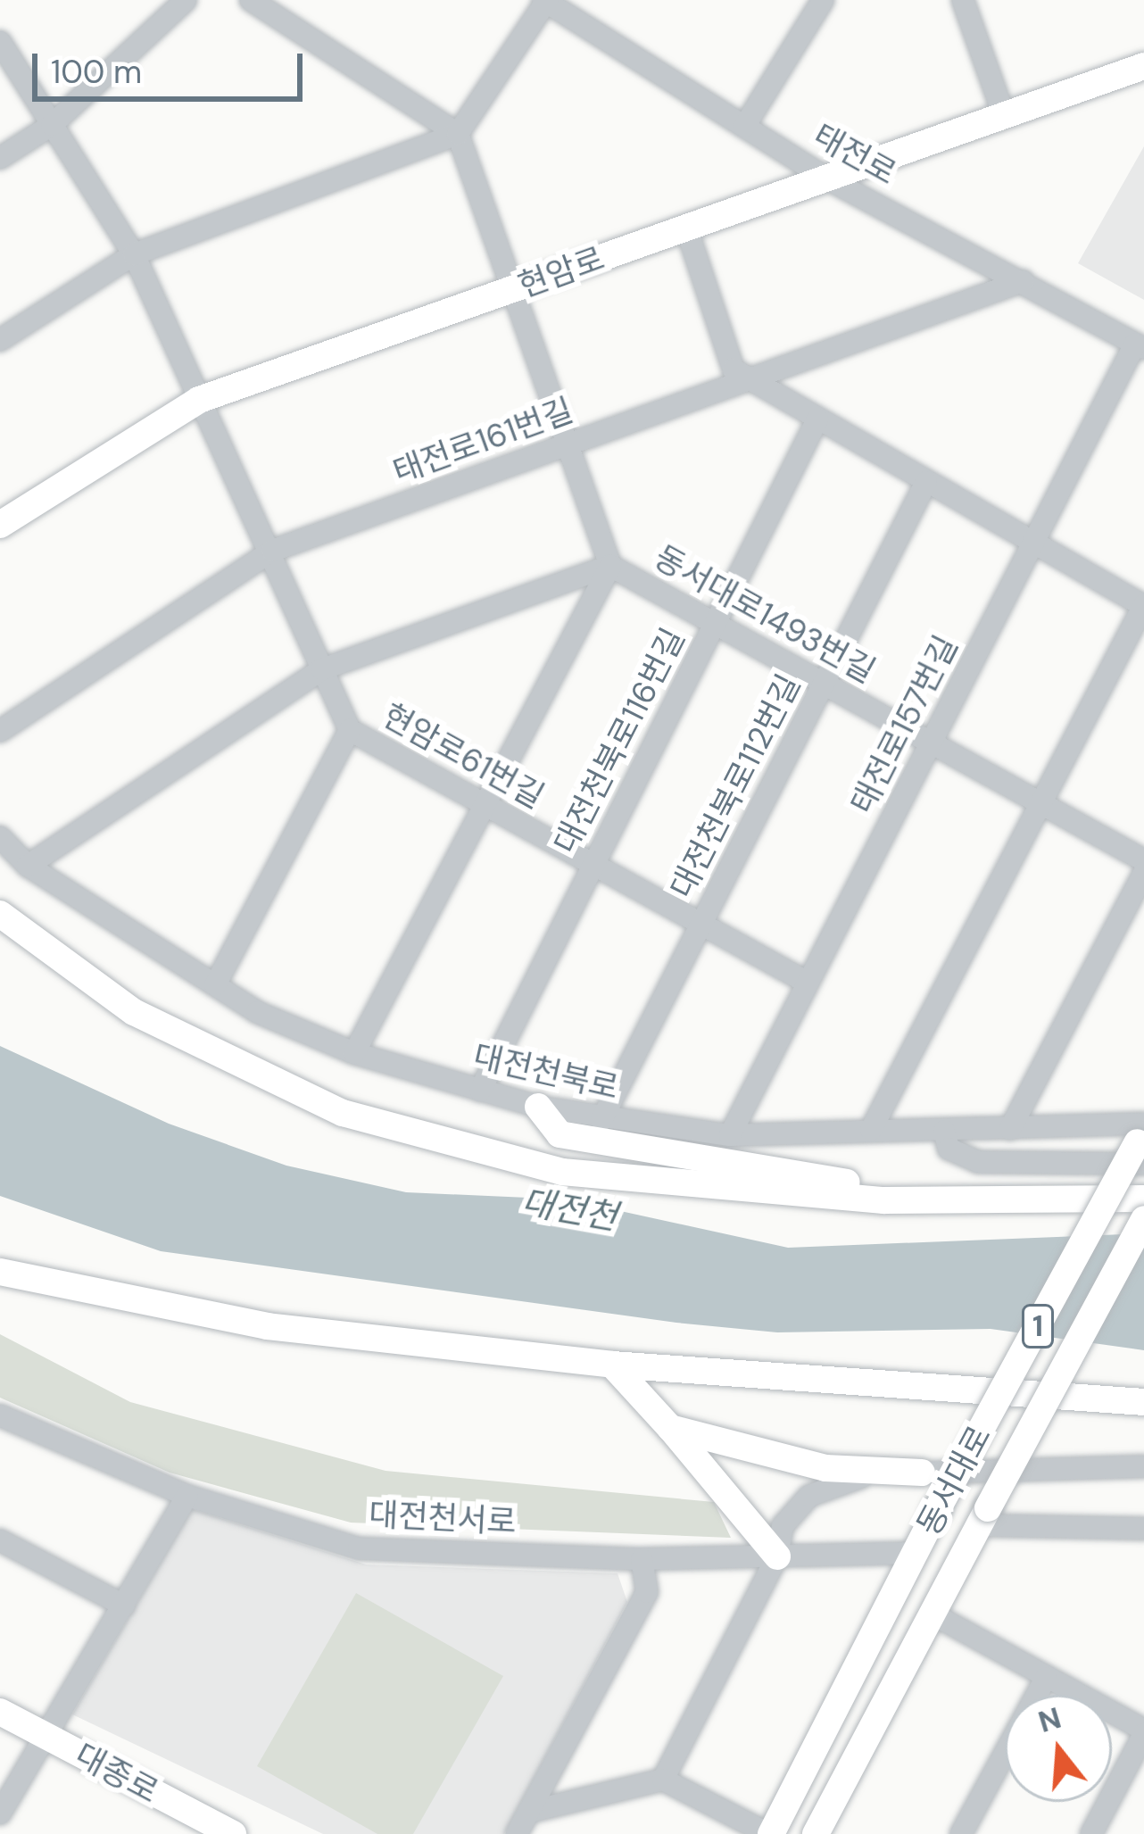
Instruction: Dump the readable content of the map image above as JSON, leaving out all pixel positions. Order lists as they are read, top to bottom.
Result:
{
  "streets": {
    "main road": [
      "현암로",
      "1",
      "동서대로",
      "대종로"
    ],
    "street": [
      "태전로",
      "태전로161번길",
      "동서대로1493번길",
      "태전로157번길",
      "대전천북로116번길",
      "현암로61번길",
      "대전천북로112번길",
      "대전천북로",
      "대전천서로"
    ]
  },
  "crossings": [
    ["태전로", "현암로"],
    ["태전로", "태전로161번길"],
    ["태전로", "태전로157번길"],
    ["현암로", "동서대로1493번길"],
    ["현암로", "현암로61번길"],
    ["태전로161번길", "동서대로1493번길"],
    ["태전로161번길", "현암로61번길"],
    ["동서대로1493번길", "태전로157번길"],
    ["동서대로1493번길", "대전천북로116번길"],
    ["동서대로1493번길", "대전천북로112번길"],
    ["태전로157번길", "현암로61번길"],
    ["태전로157번길", "대전천북로"],
    ["대전천북로116번길", "현암로61번길"],
    ["대전천북로116번길", "대전천북로"],
    ["현암로61번길", "대전천북로112번길"],
    ["대전천북로112번길", "대전천북로"],
    ["대전천북로", "동서대로"],
    ["동서대로", "대전천서로"]
  ],
  "water": ["대전천"],
  "scale_bar": "100 m",
  "north": "top"
}
